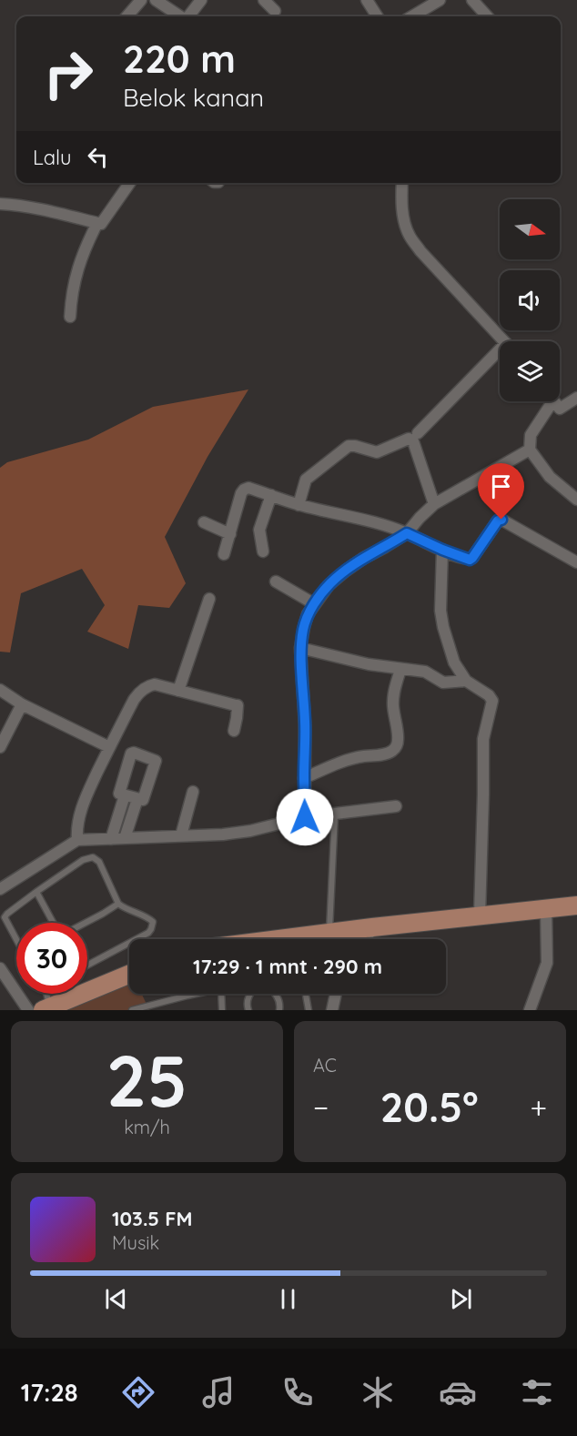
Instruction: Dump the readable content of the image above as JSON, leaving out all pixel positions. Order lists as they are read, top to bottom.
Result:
{
  "north": "right",
  "page": {
    "turn": ["220 m", "Belok kanan"],
    "then": "Lalu",
    "limit": "30",
    "trip": "17:29 · 1 mnt · 290 m",
    "tile": [
      ["25", "km/h"],
      "AC"
    ],
    "heat": ["−", "20.5°", "+"],
    "song": ["103.5 FM", "Musik"],
    "tabs": "17:28"
  }
}
